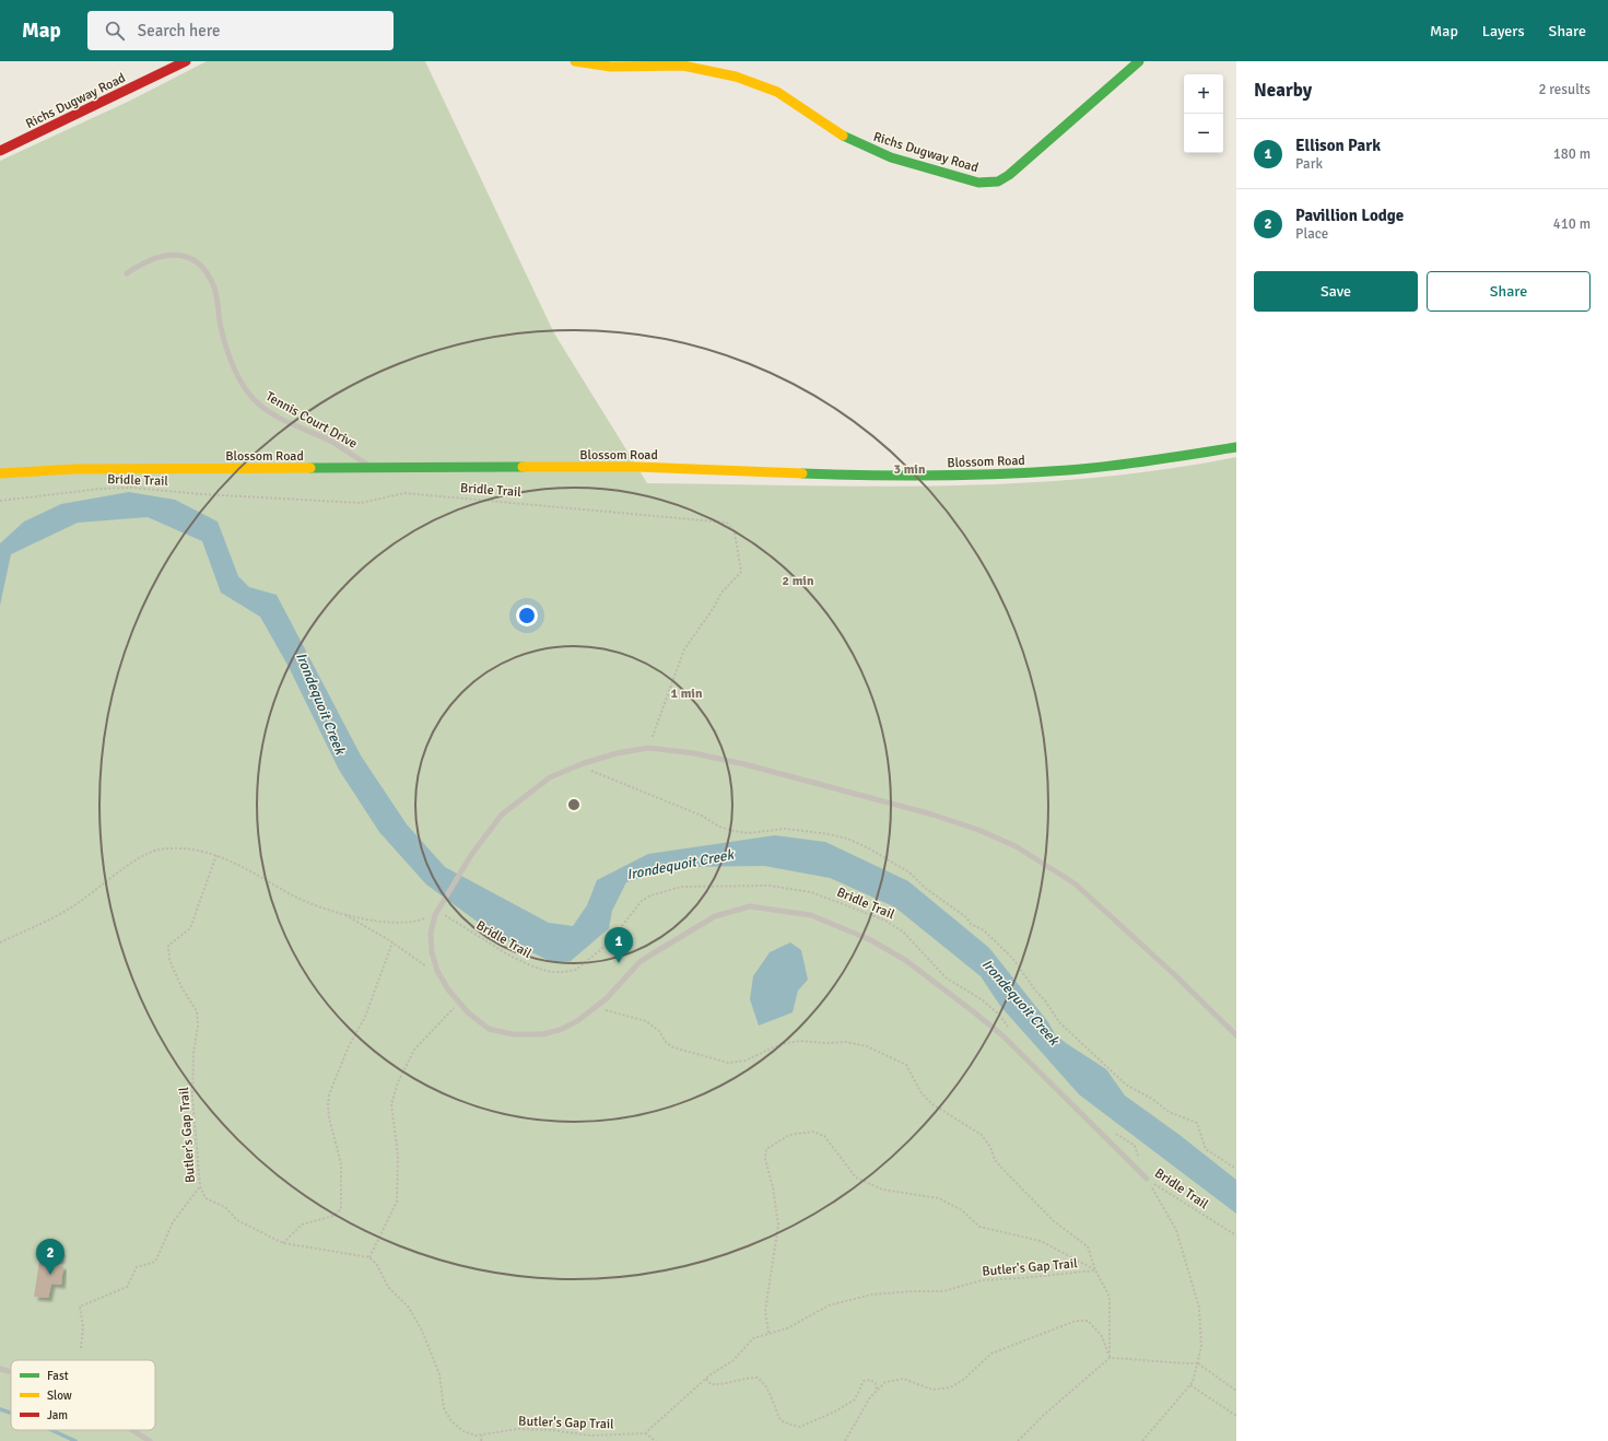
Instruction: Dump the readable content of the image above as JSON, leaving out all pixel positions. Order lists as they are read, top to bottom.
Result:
{
  "streets": {
    "street": ["Richs Dugway Road", "Blossom Road"],
    "lane": ["Tennis Court Drive"],
    "path": ["Bridle Trail", "Butler's Gap Trail"]
  },
  "crossings": [
    ["Tennis Court Drive", "Blossom Road"]
  ],
  "water": ["Irondequoit Creek"],
  "legend": ["Fast", "Slow", "Jam"],
  "page": {
    "header": "Map",
    "search": "Search here",
    "nav": ["Map", "Layers", "Share"],
    "heading": ["Nearby", "2 results"],
    "map_buttons": ["+", "−"],
    "list": [
      {
        "mark": "1",
        "name": "Ellison Park",
        "note": "Park",
        "value": "180 m"
      },
      {
        "mark": "2",
        "name": "Pavillion Lodge",
        "note": "Place",
        "value": "410 m"
      }
    ],
    "buttons": ["Save", "Share"],
    "pins": ["1", "2"]
  },
  "rings": ["3 min", "2 min", "1 min"]
}
